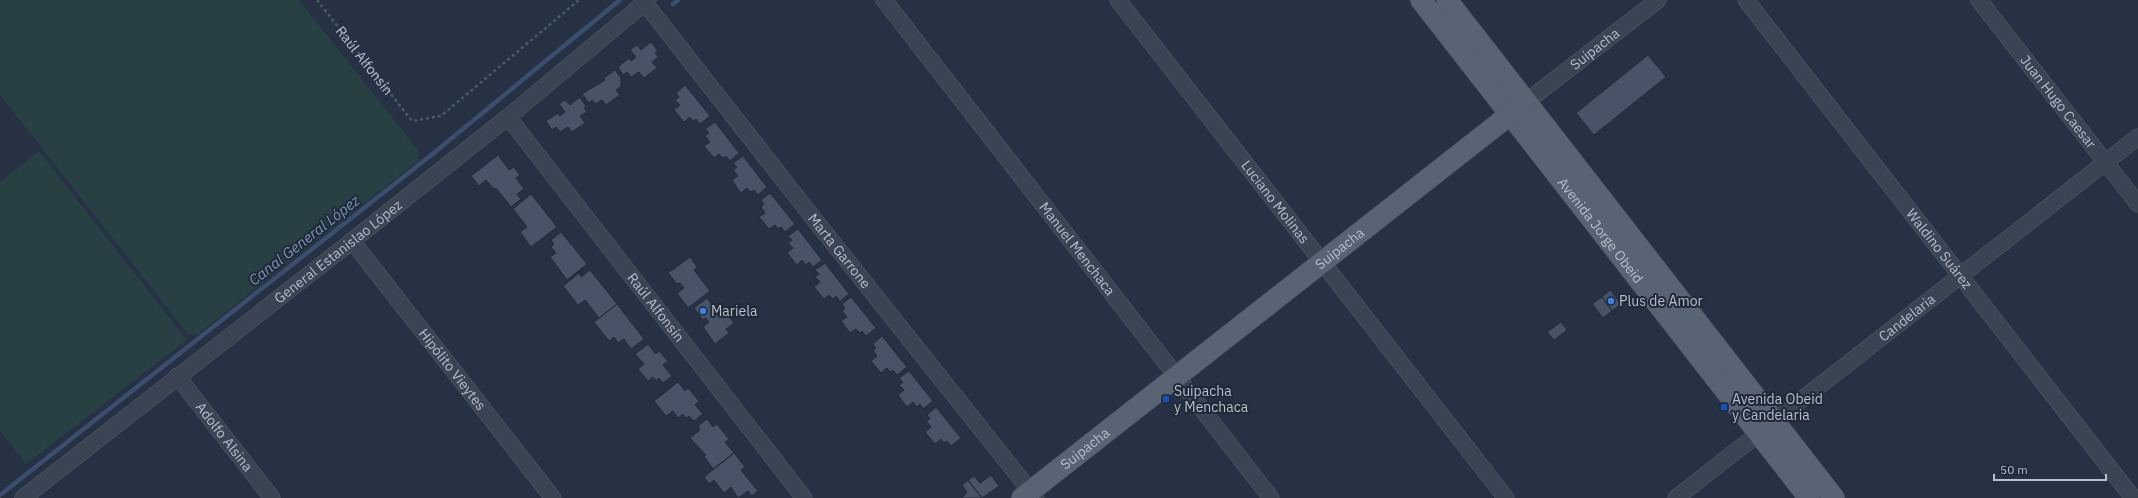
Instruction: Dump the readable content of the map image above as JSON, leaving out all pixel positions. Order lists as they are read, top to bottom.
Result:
{
  "streets": {
    "main road": ["Suipacha", "Avenida Jorge Obeid"],
    "street": [
      "Raúl Alfonsín",
      "Juan Hugo Caesar",
      "Luciano Molinas",
      "Manuel Menchaca",
      "Waldino Suárez",
      "Marta Garrone",
      "General Estanislao López",
      "Candelaria",
      "Hipólito Vieytes",
      "Adolfo Alsina"
    ]
  },
  "crossings": [
    ["Suipacha", "Luciano Molinas"],
    ["Suipacha", "Avenida Jorge Obeid"],
    ["Suipacha", "Manuel Menchaca"],
    ["Suipacha", "Marta Garrone"],
    ["Raúl Alfonsín", "General Estanislao López"],
    ["Juan Hugo Caesar", "Candelaria"],
    ["Avenida Jorge Obeid", "Candelaria"],
    ["Waldino Suárez", "Candelaria"],
    ["Marta Garrone", "General Estanislao López"],
    ["General Estanislao López", "Hipólito Vieytes"],
    ["General Estanislao López", "Adolfo Alsina"]
  ],
  "water": ["Canal General López"],
  "places": {
    "other": ["Plus de Amor", "Mariela"],
    "transit": ["Suipacha y Menchaca", "Avenida Obeid y Candelaria"]
  },
  "scale_bar": "50 m"
}
